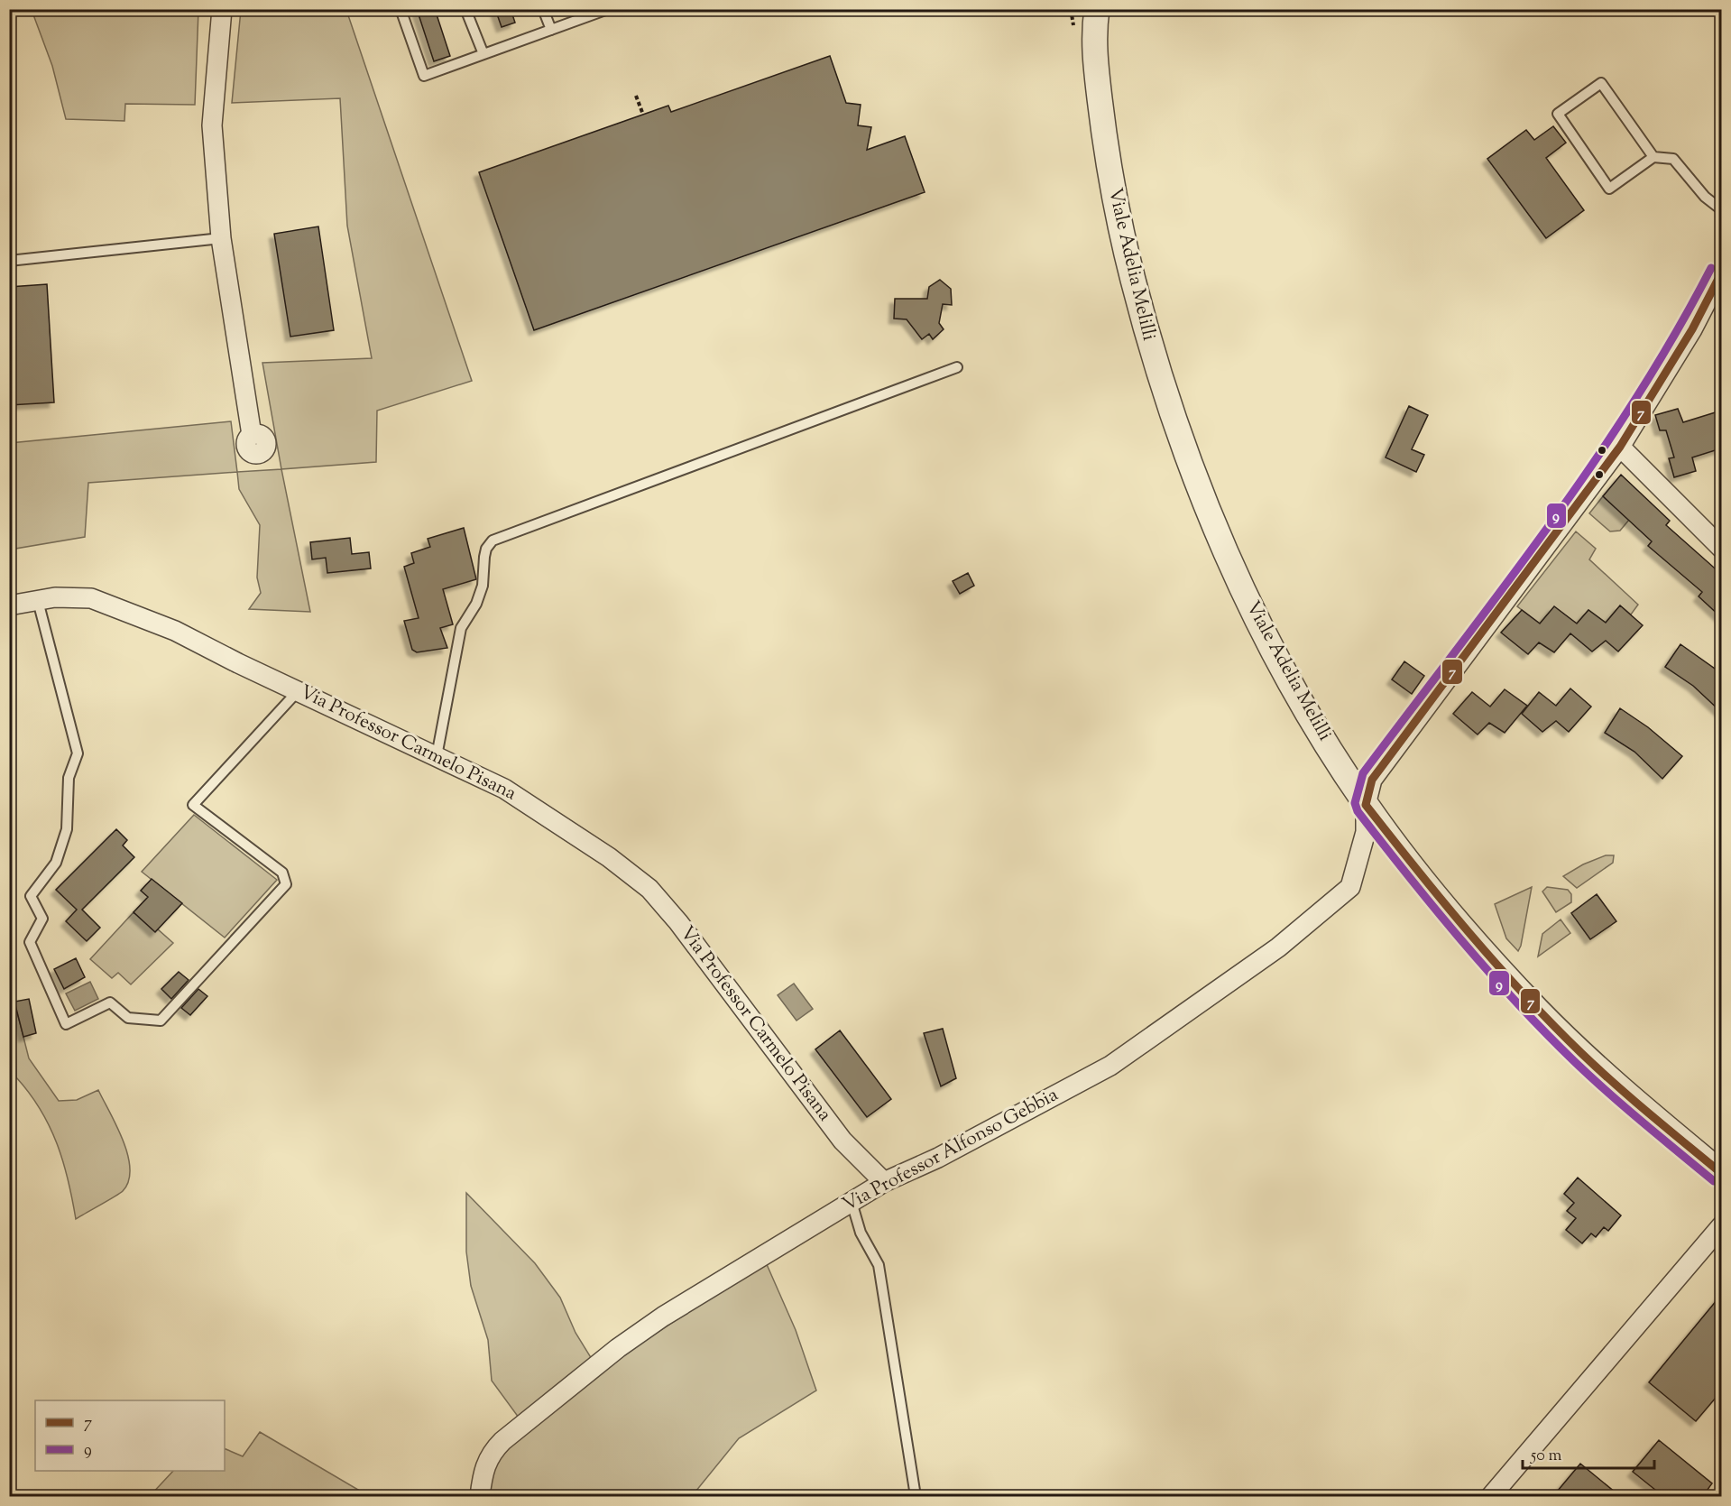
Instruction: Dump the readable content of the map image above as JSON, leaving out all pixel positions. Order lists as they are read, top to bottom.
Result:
{
  "streets": {
    "street": ["Viale Adelia Melilli", "Via Professor Carmelo Pisana", "Via Professor Alfonso Gebbia"]
  },
  "crossings": [
    ["Viale Adelia Melilli", "Via Professor Alfonso Gebbia"],
    ["Via Professor Carmelo Pisana", "Via Professor Alfonso Gebbia"]
  ],
  "lines": ["transit line 9", "transit line 7"],
  "legend": ["7", "9"],
  "scale_bar": "50 m"
}
